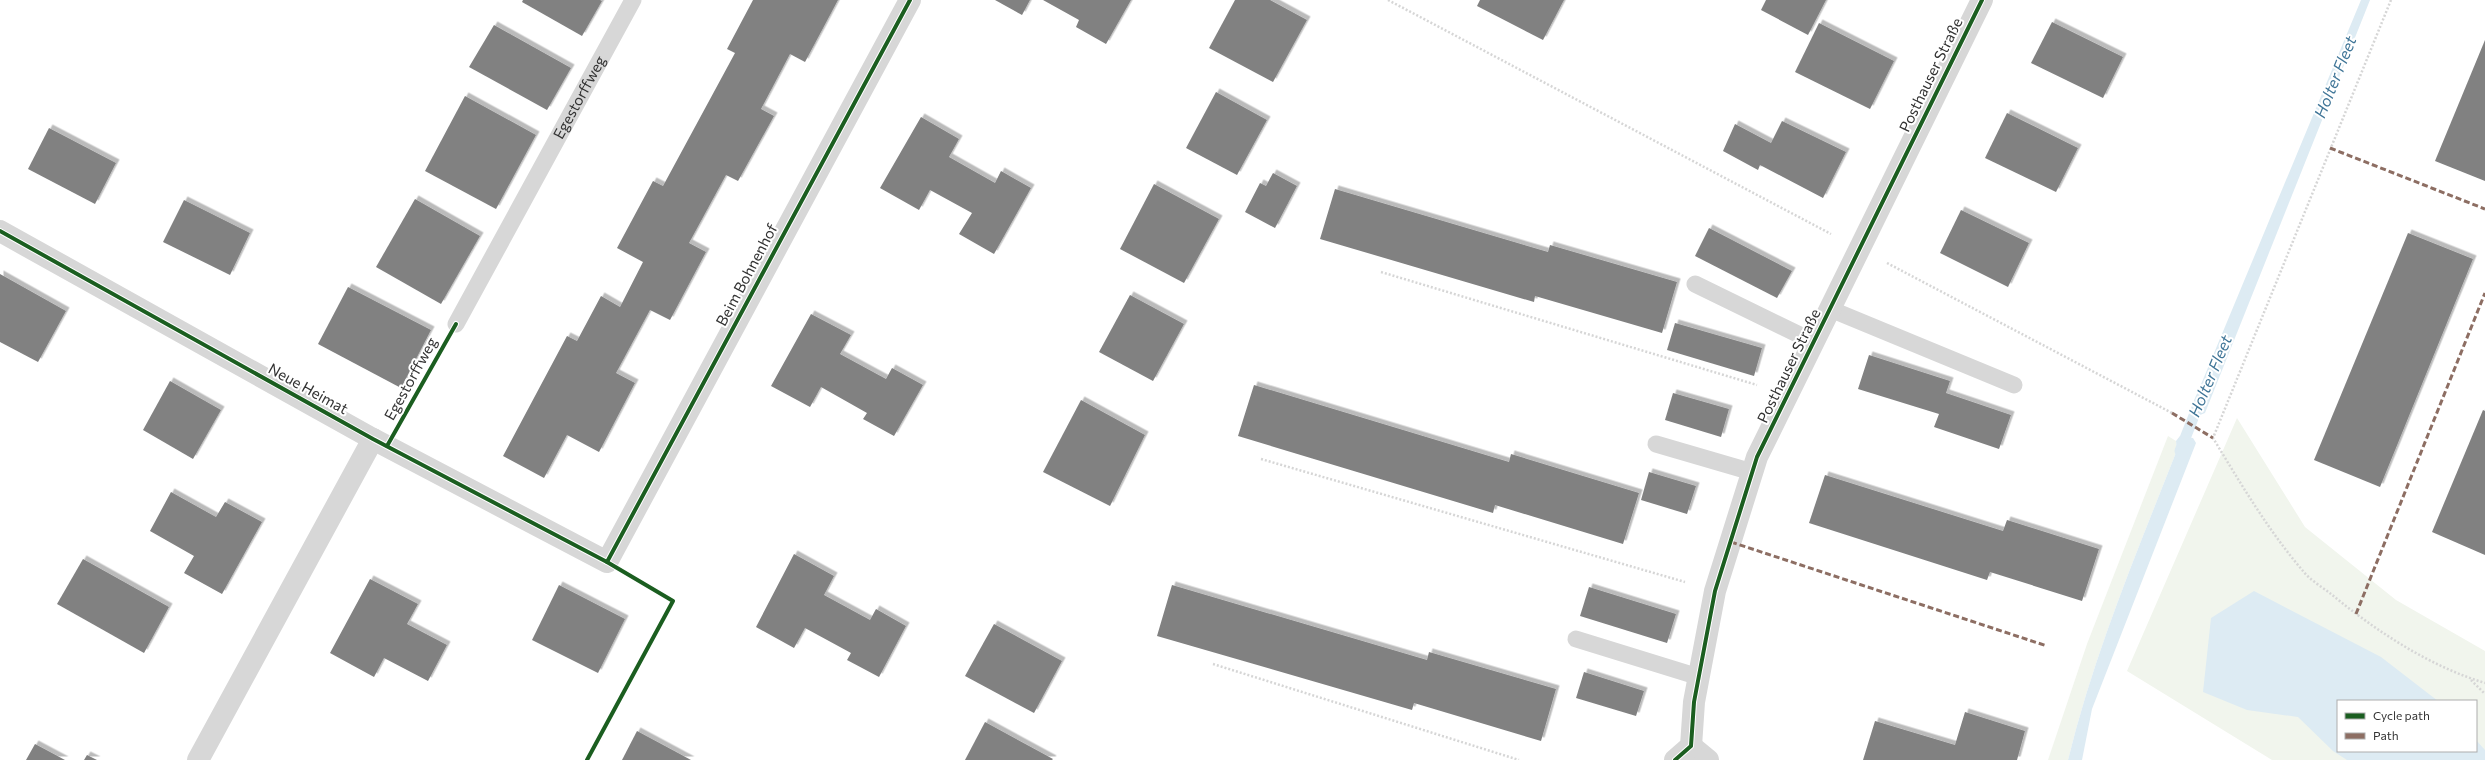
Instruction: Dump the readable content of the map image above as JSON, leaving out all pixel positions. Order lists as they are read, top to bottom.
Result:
{
  "streets": {
    "street": ["Posthauser Straße", "Beim Bohnenhof", "Neue Heimat"],
    "lane": ["Egestorffweg"]
  },
  "crossings": [
    ["Beim Bohnenhof", "Neue Heimat"]
  ],
  "water": ["Holter Fleet"],
  "legend": ["Cycle path", "Path"]
}
